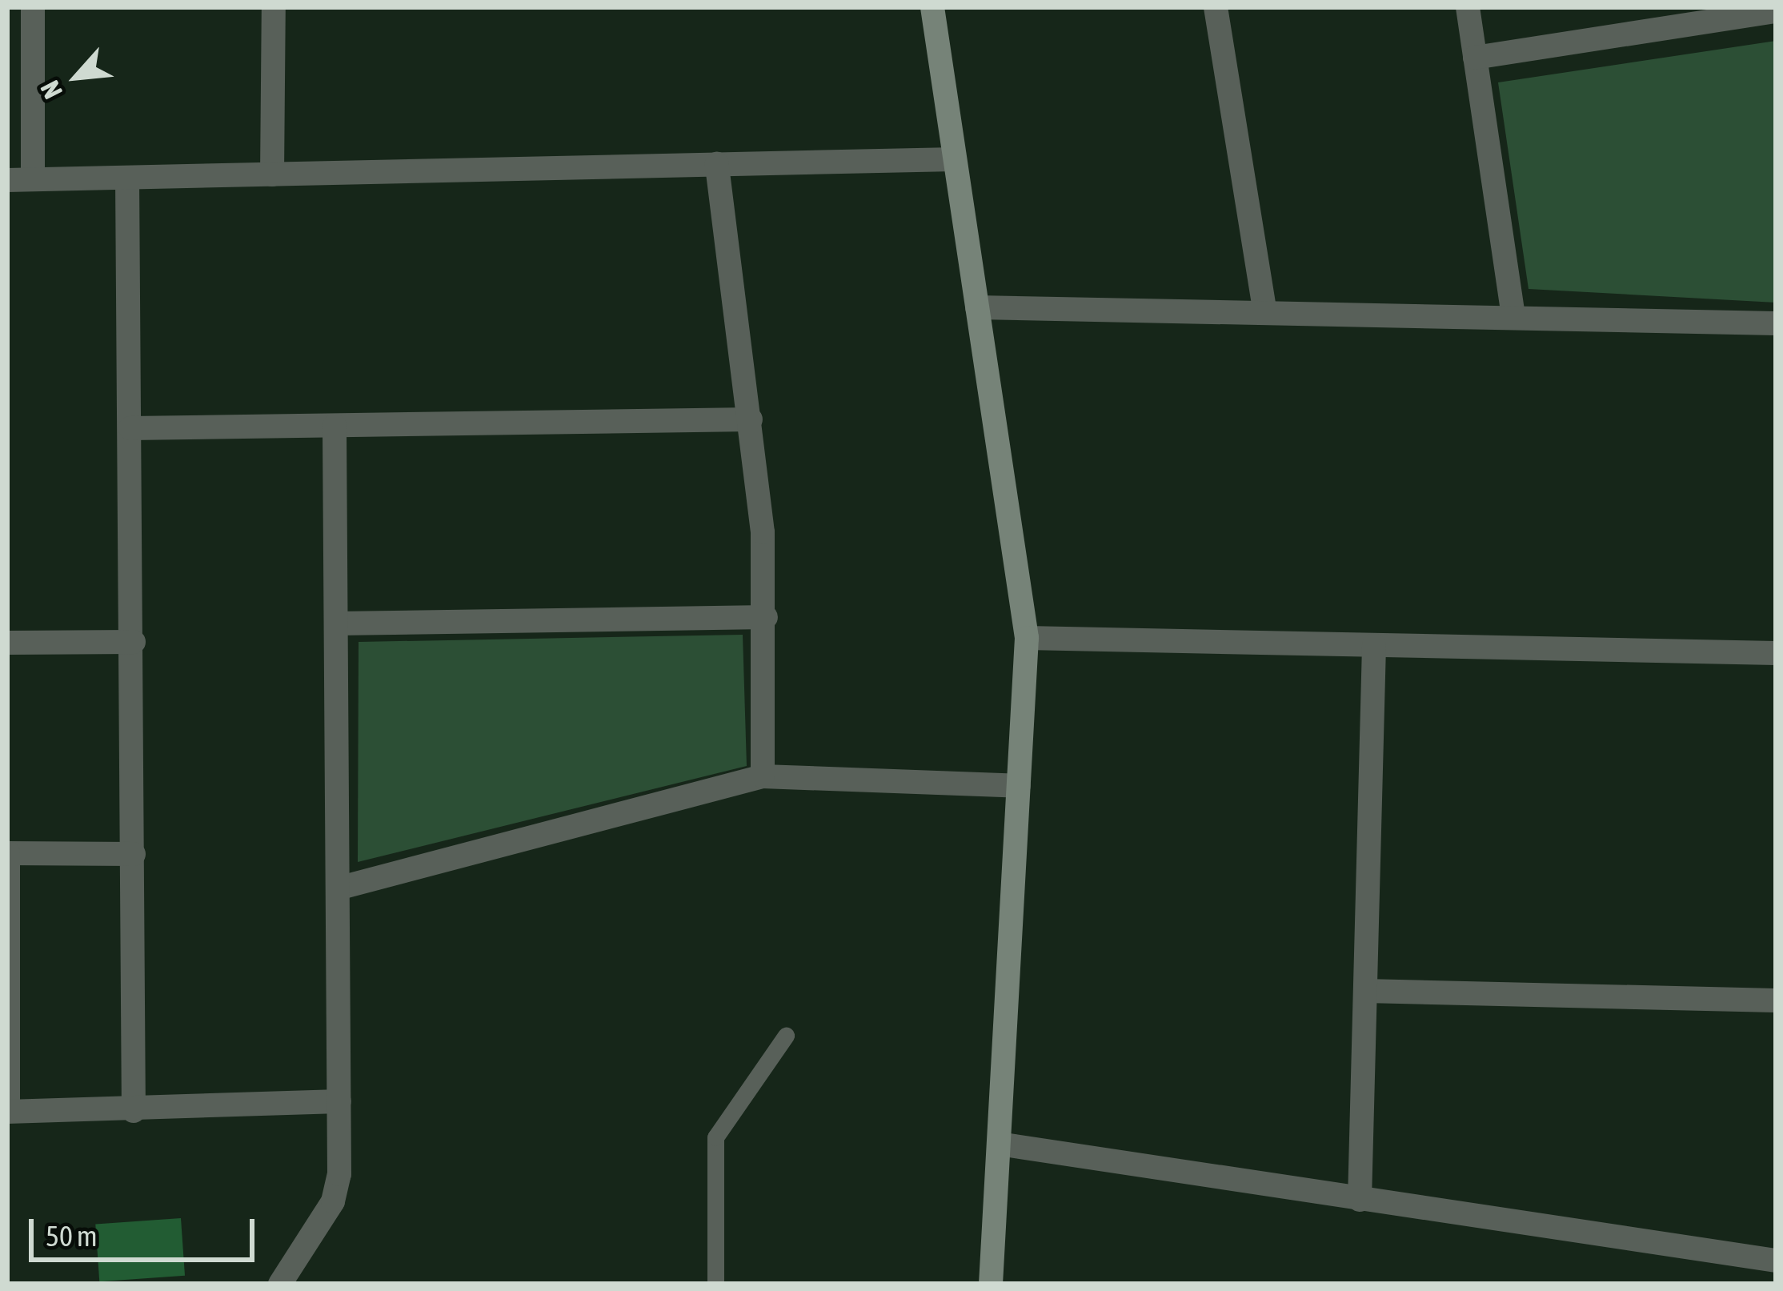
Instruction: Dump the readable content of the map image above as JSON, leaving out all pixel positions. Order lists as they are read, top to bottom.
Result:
{
  "scale_bar": "50 m",
  "north": "bottom left"
}
